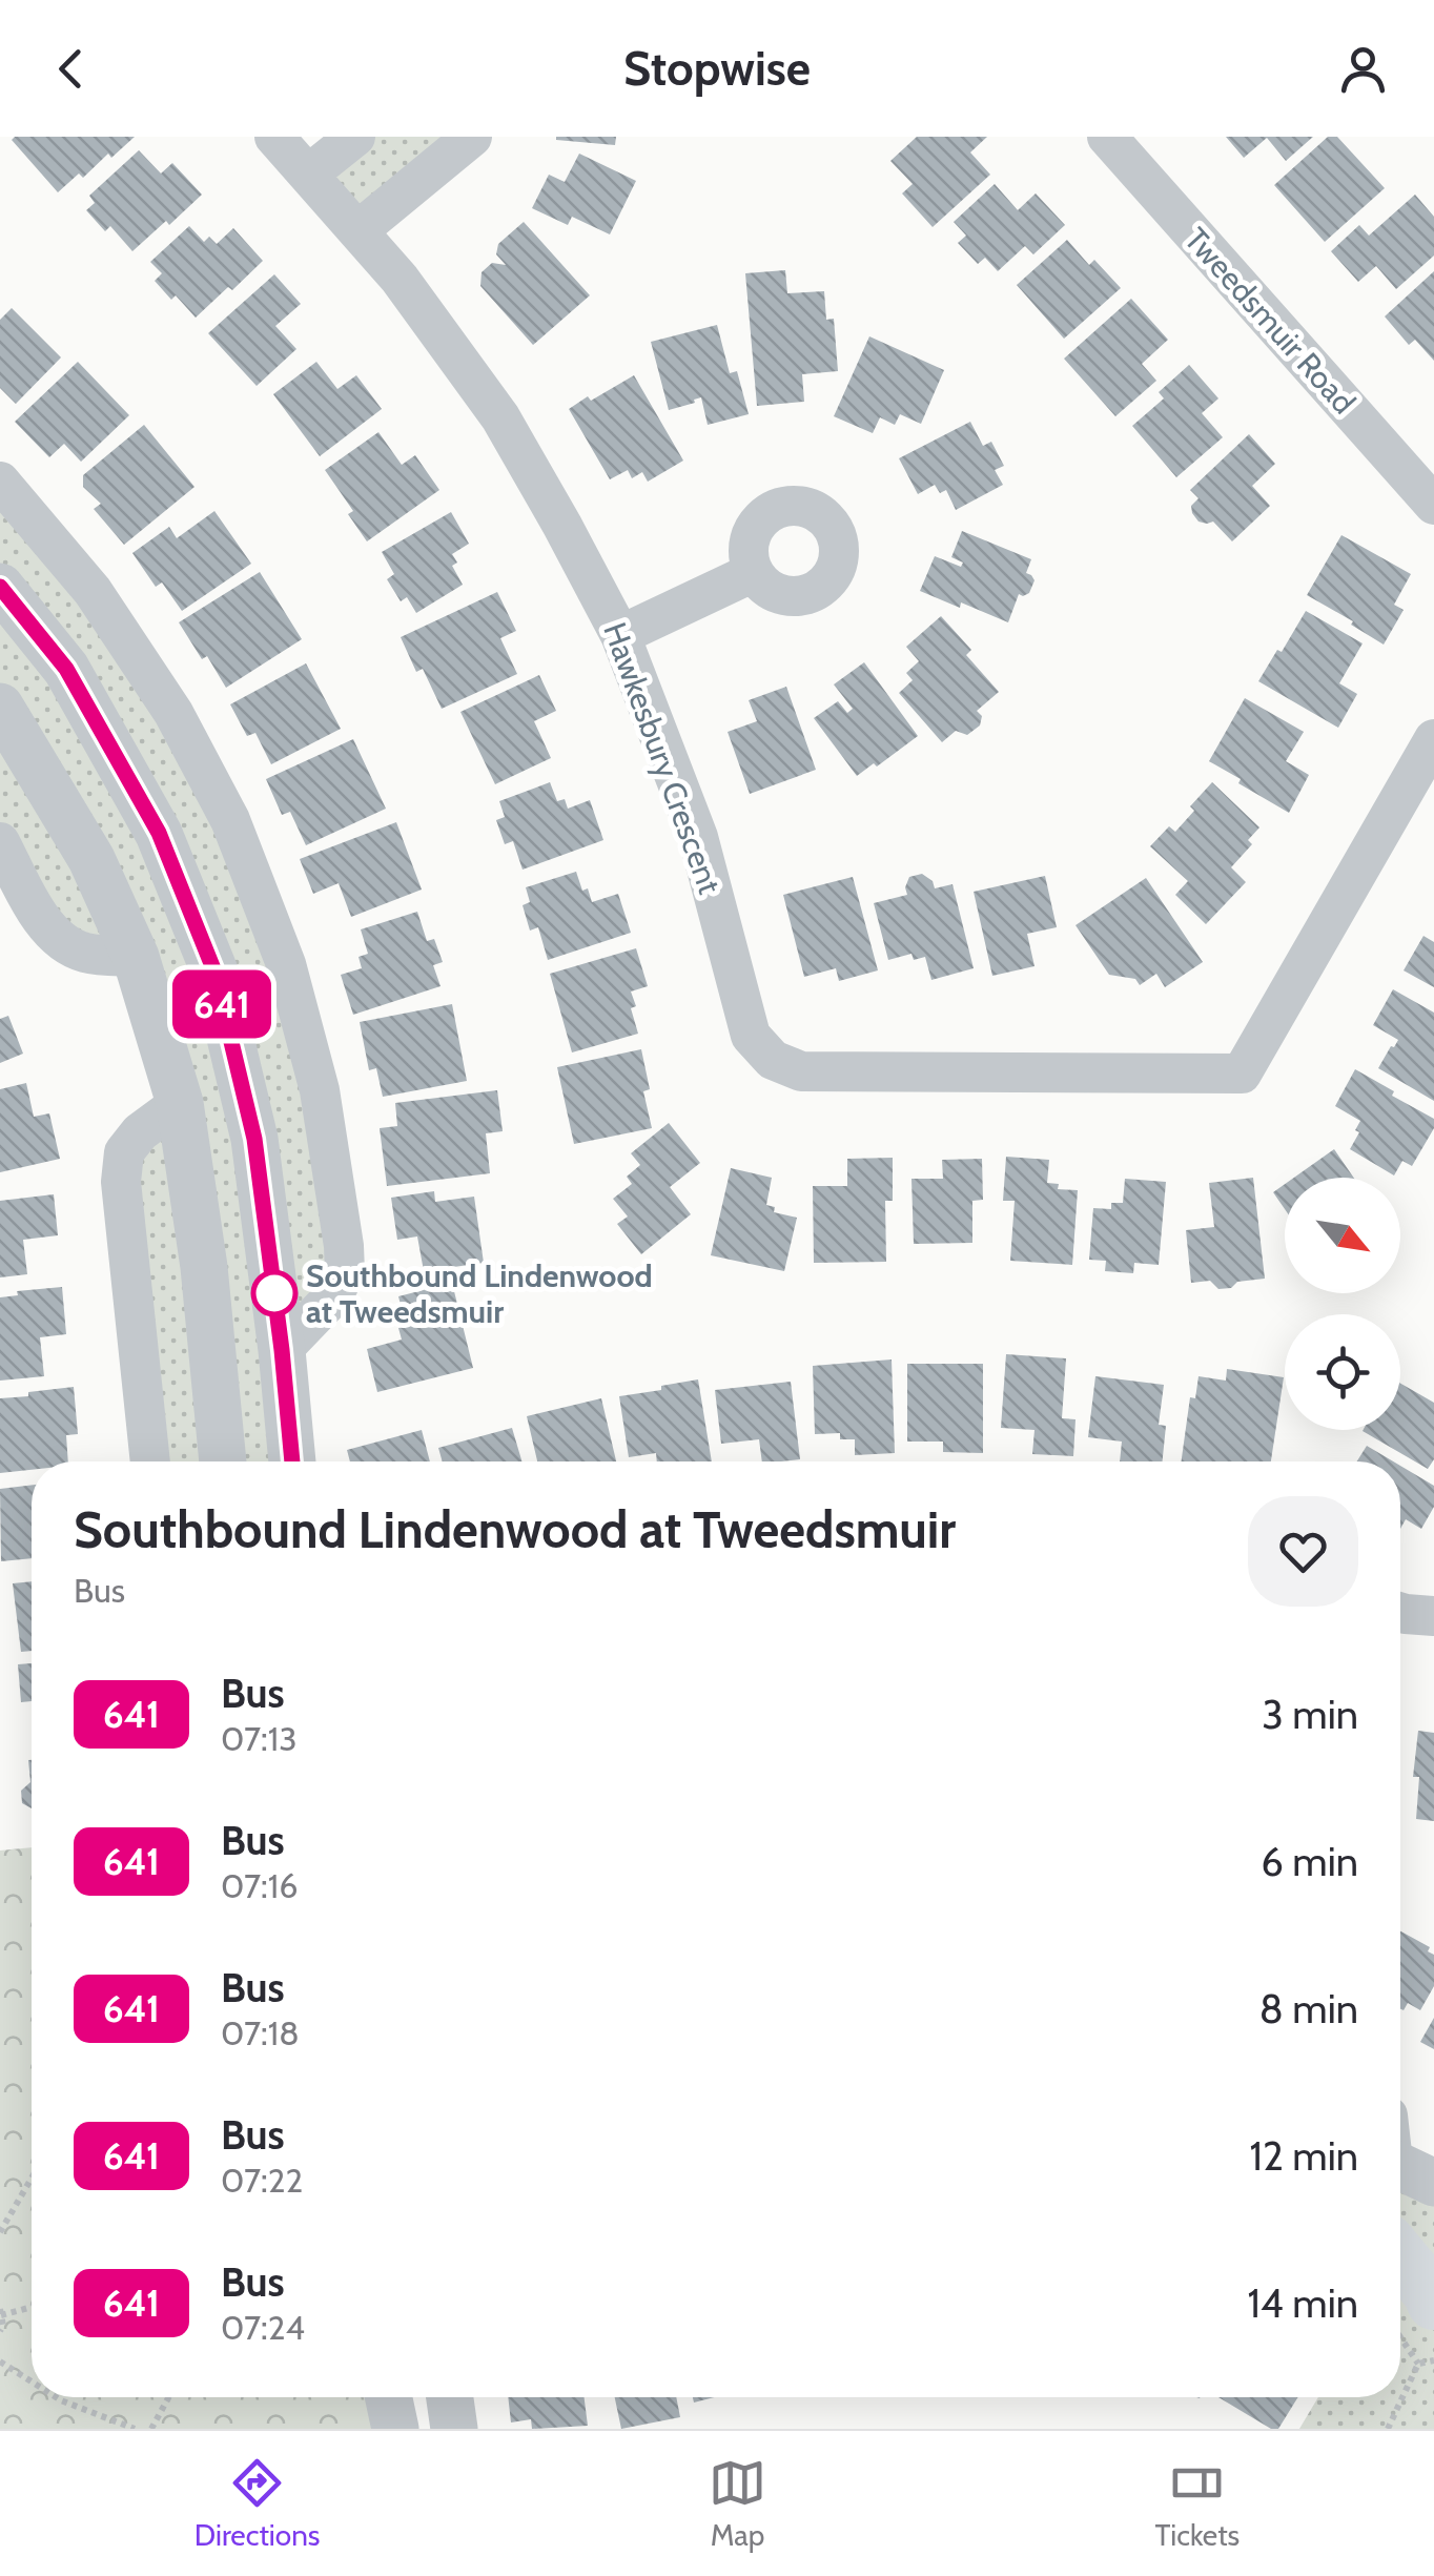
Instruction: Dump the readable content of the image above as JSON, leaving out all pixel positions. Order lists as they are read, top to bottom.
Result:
{
  "streets": {
    "street": ["Tweedsmuir Road", "Hawkesbury Crescent"]
  },
  "places": ["Southbound Lindenwood at Tweedsmuir"],
  "lines": ["bus line 641"],
  "north": "bottom right",
  "page": {
    "header": "Stopwise",
    "on_map": "641",
    "heading": ["Southbound Lindenwood at Tweedsmuir", "Bus"],
    "list": [
      {
        "mark": "641",
        "name": "Bus",
        "note": "07:13",
        "value": "3 min"
      },
      {
        "mark": "641",
        "name": "Bus",
        "note": "07:16",
        "value": "6 min"
      },
      {
        "mark": "641",
        "name": "Bus",
        "note": "07:18",
        "value": "8 min"
      },
      {
        "mark": "641",
        "name": "Bus",
        "note": "07:22",
        "value": "12 min"
      },
      {
        "mark": "641",
        "name": "Bus",
        "note": "07:24",
        "value": "14 min"
      }
    ],
    "tabs": ["Directions", "Map", "Tickets"]
  }
}
